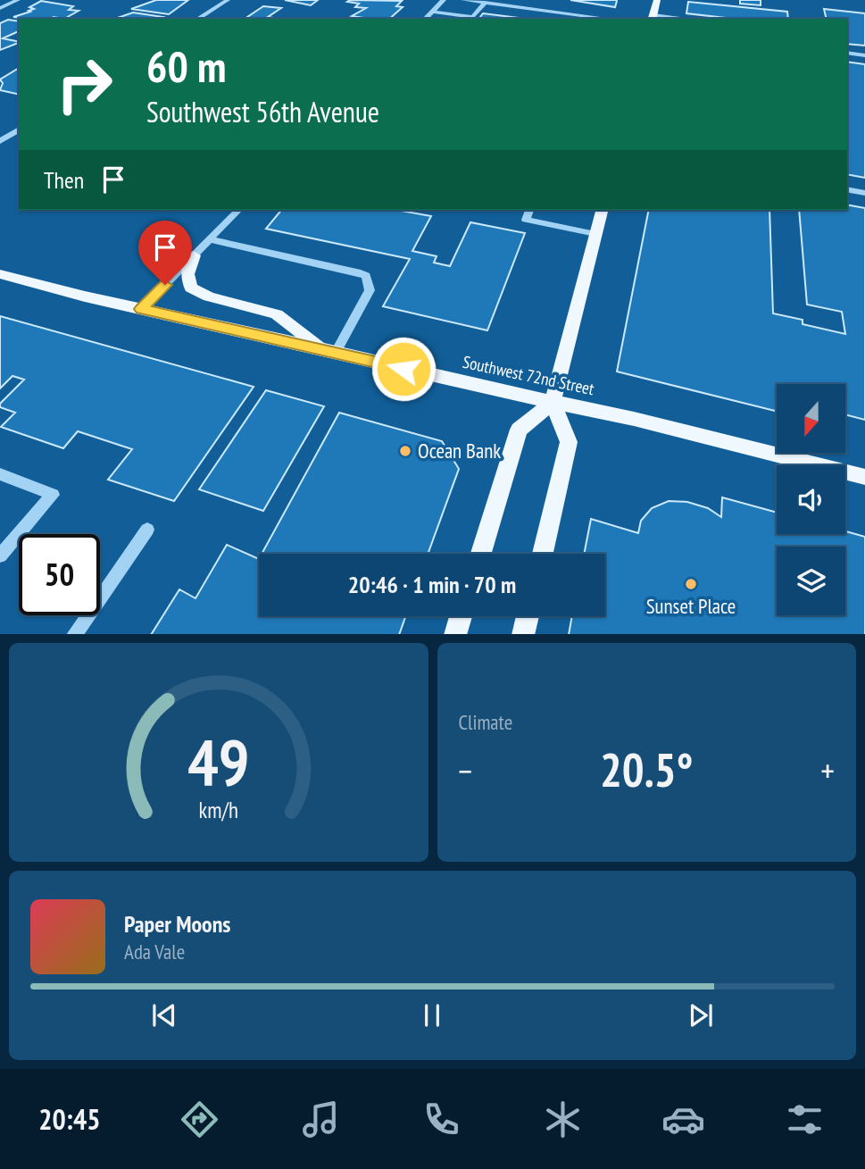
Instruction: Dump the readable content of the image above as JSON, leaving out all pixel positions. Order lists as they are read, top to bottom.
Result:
{
  "streets": {
    "main road": ["Southwest 72nd Street"]
  },
  "places": ["Ocean Bank", "Sunset Place"],
  "north": "bottom",
  "page": {
    "turn": ["60 m", "Southwest 56th Avenue"],
    "then": "Then",
    "limit": "50",
    "trip": "20:46 · 1 min · 70 m",
    "tile": "Climate",
    "heat": ["−", "20.5°", "+"],
    "song": ["Paper Moons", "Ada Vale"],
    "tabs": "20:45",
    "gauge": ["49", "km/h"]
  }
}
